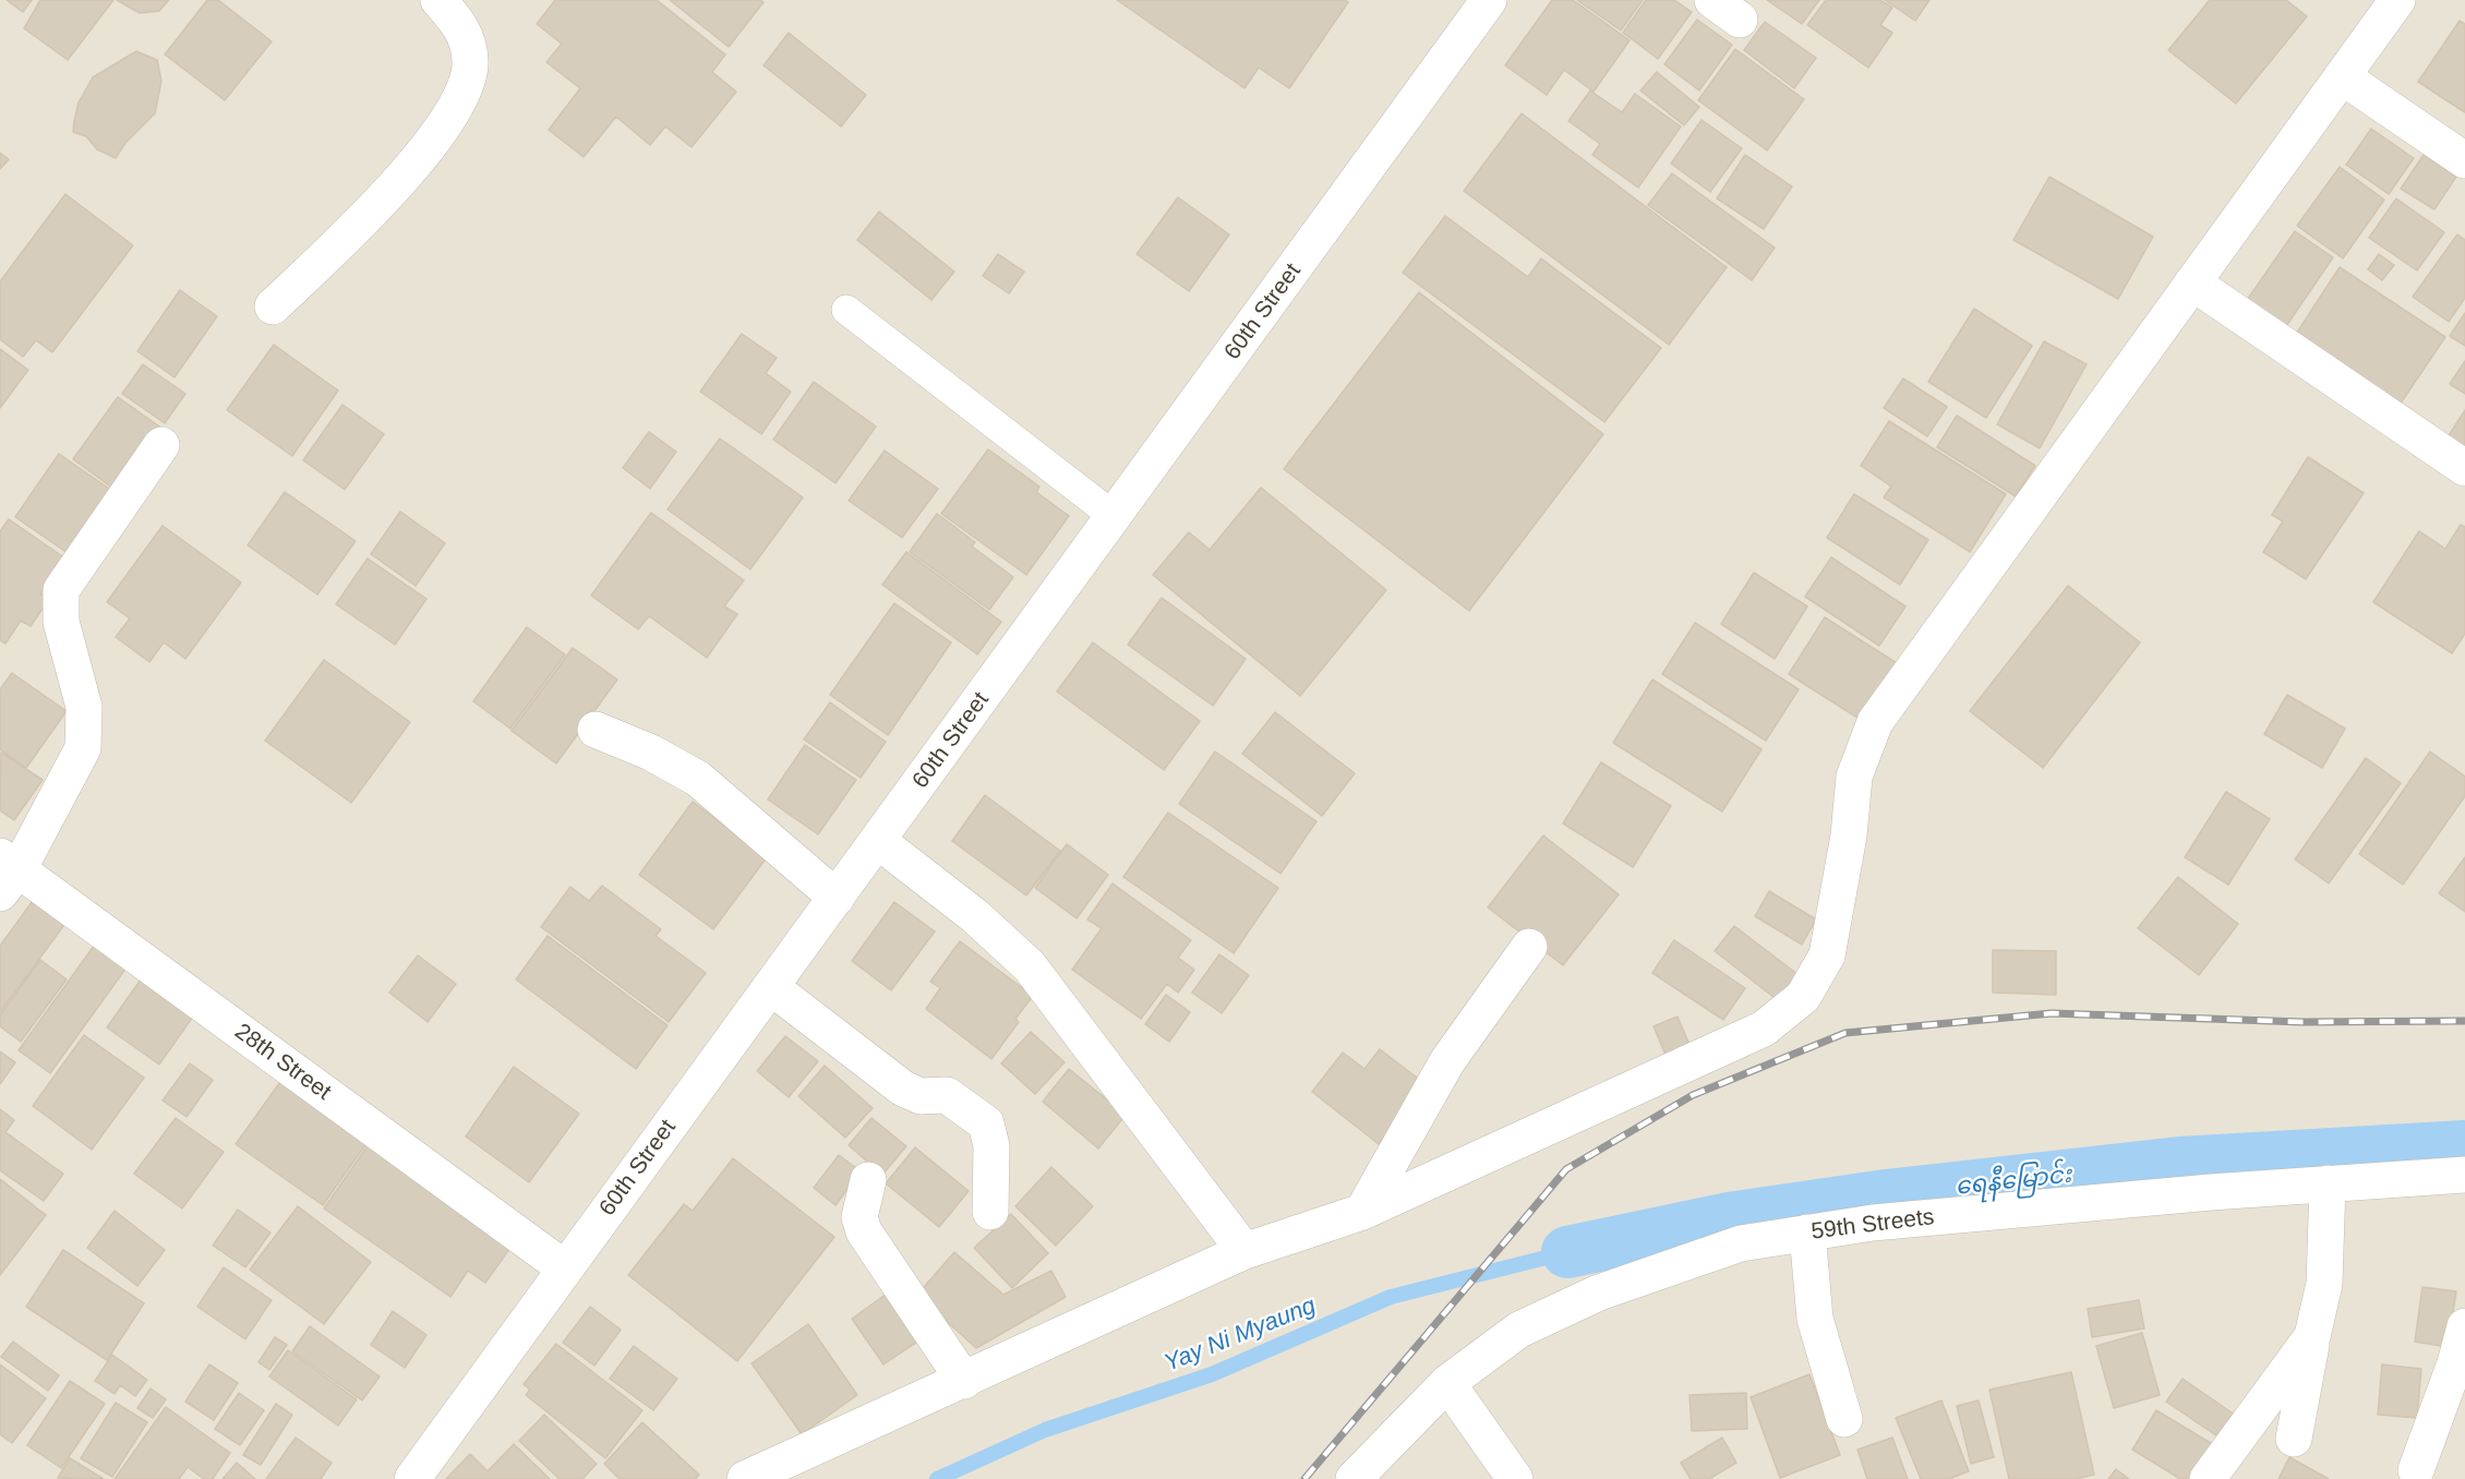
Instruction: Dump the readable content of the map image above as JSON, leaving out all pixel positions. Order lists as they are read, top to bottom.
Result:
{
  "streets": {
    "street": ["60th Street", "28th Street", "59th Streets"]
  },
  "crossings": [
    ["60th Street", "28th Street"]
  ],
  "water": ["ရေနီမြောင်း", "Yay Ni Myaung"]
}
